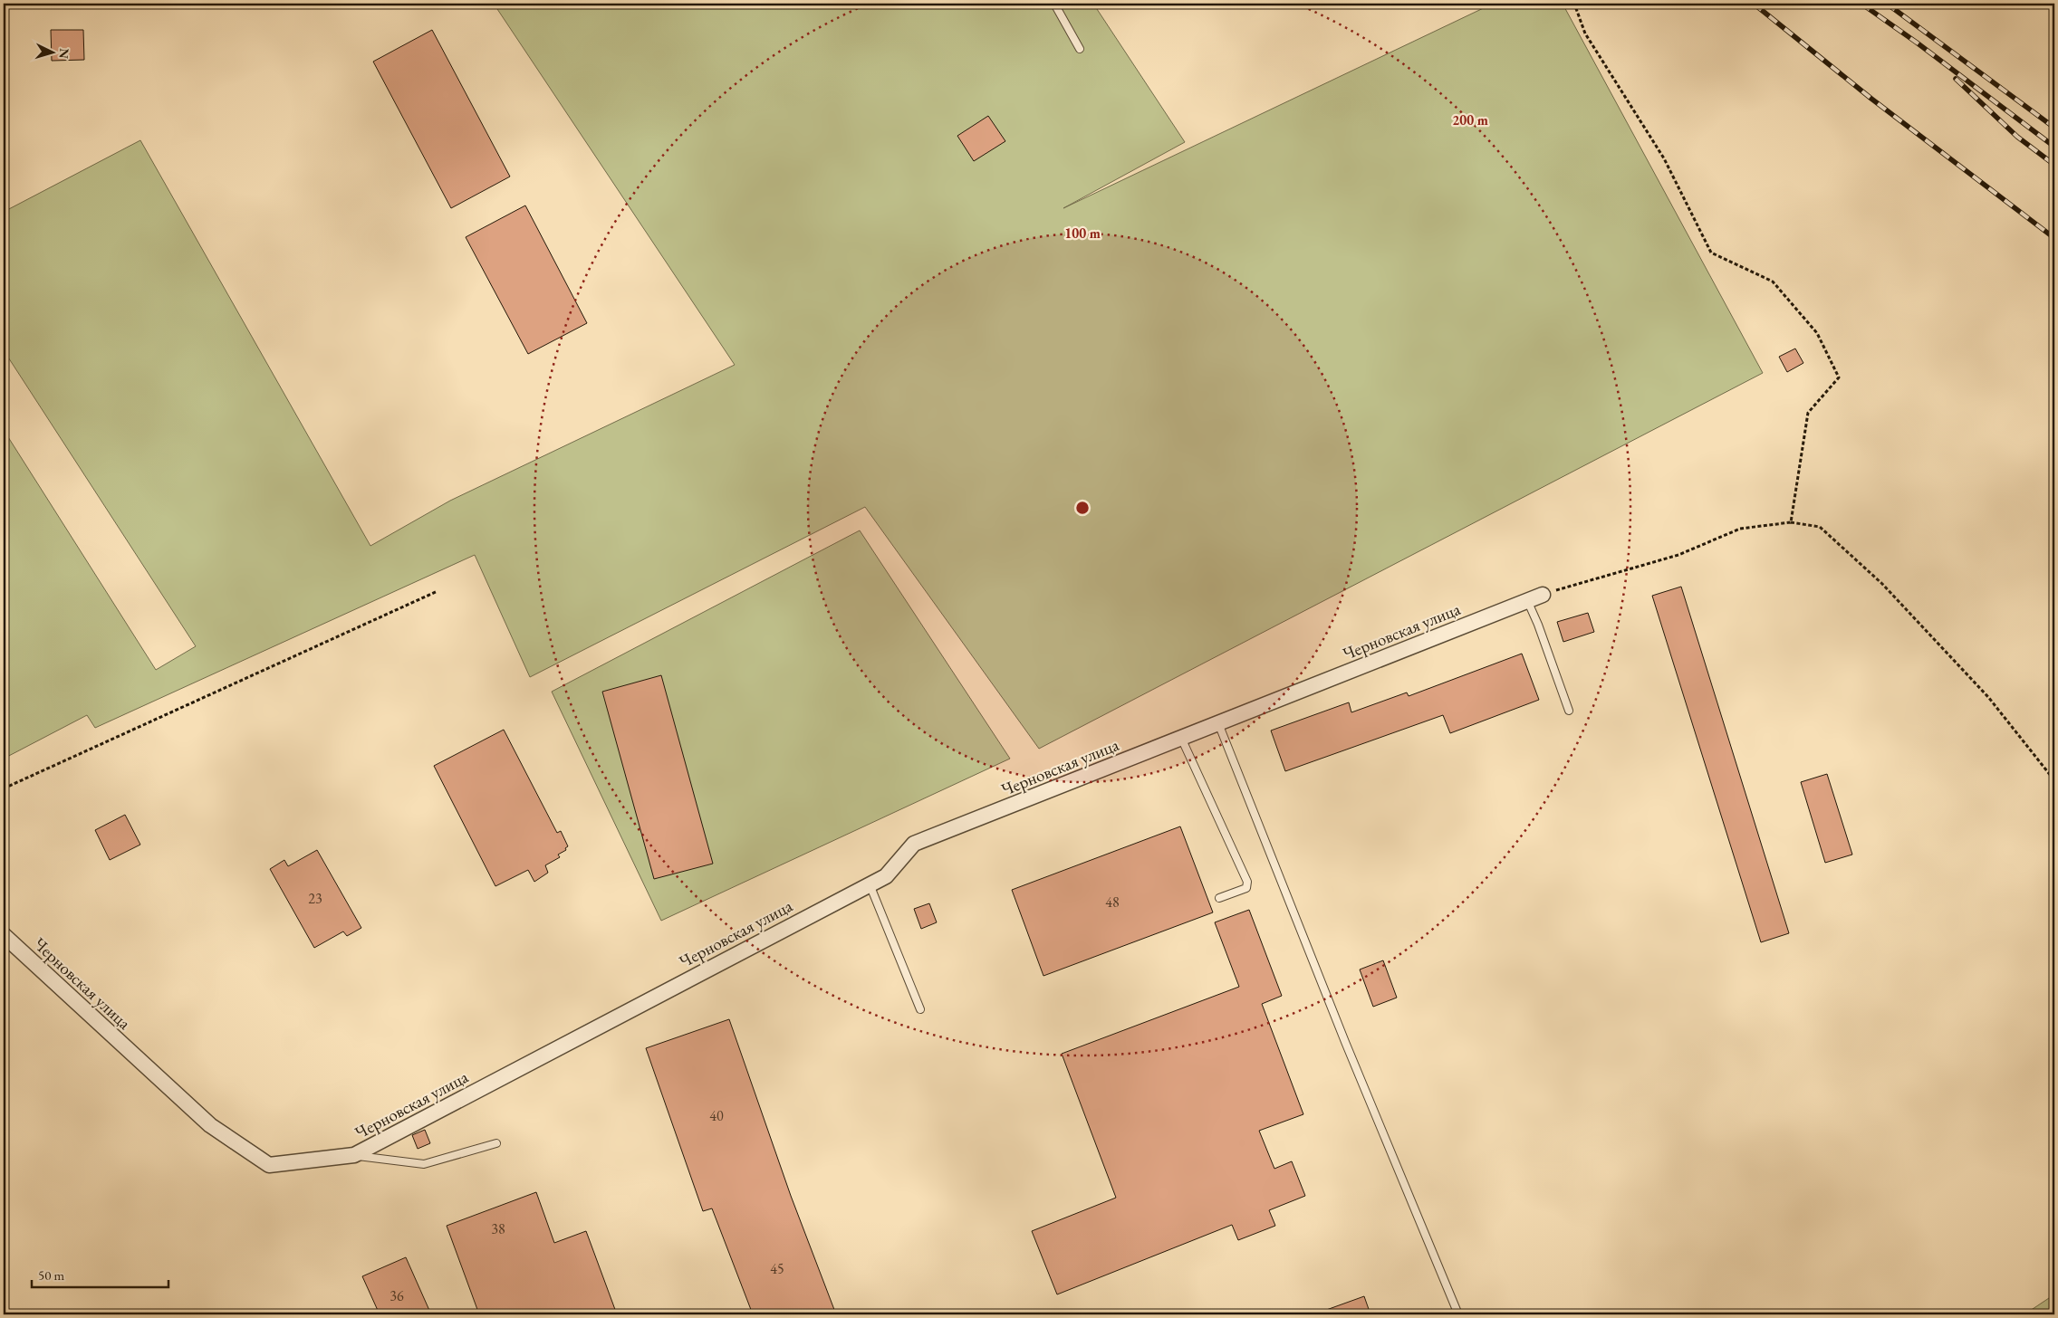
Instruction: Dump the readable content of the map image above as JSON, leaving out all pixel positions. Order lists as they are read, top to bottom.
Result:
{
  "streets": {
    "street": ["Черновская улица"]
  },
  "house_numbers": [
    "23",
    "48",
    "40",
    "38",
    "45",
    "36"
  ],
  "scale_bar": "50 m",
  "north": "right",
  "rings": ["200 m", "100 m"]
}
